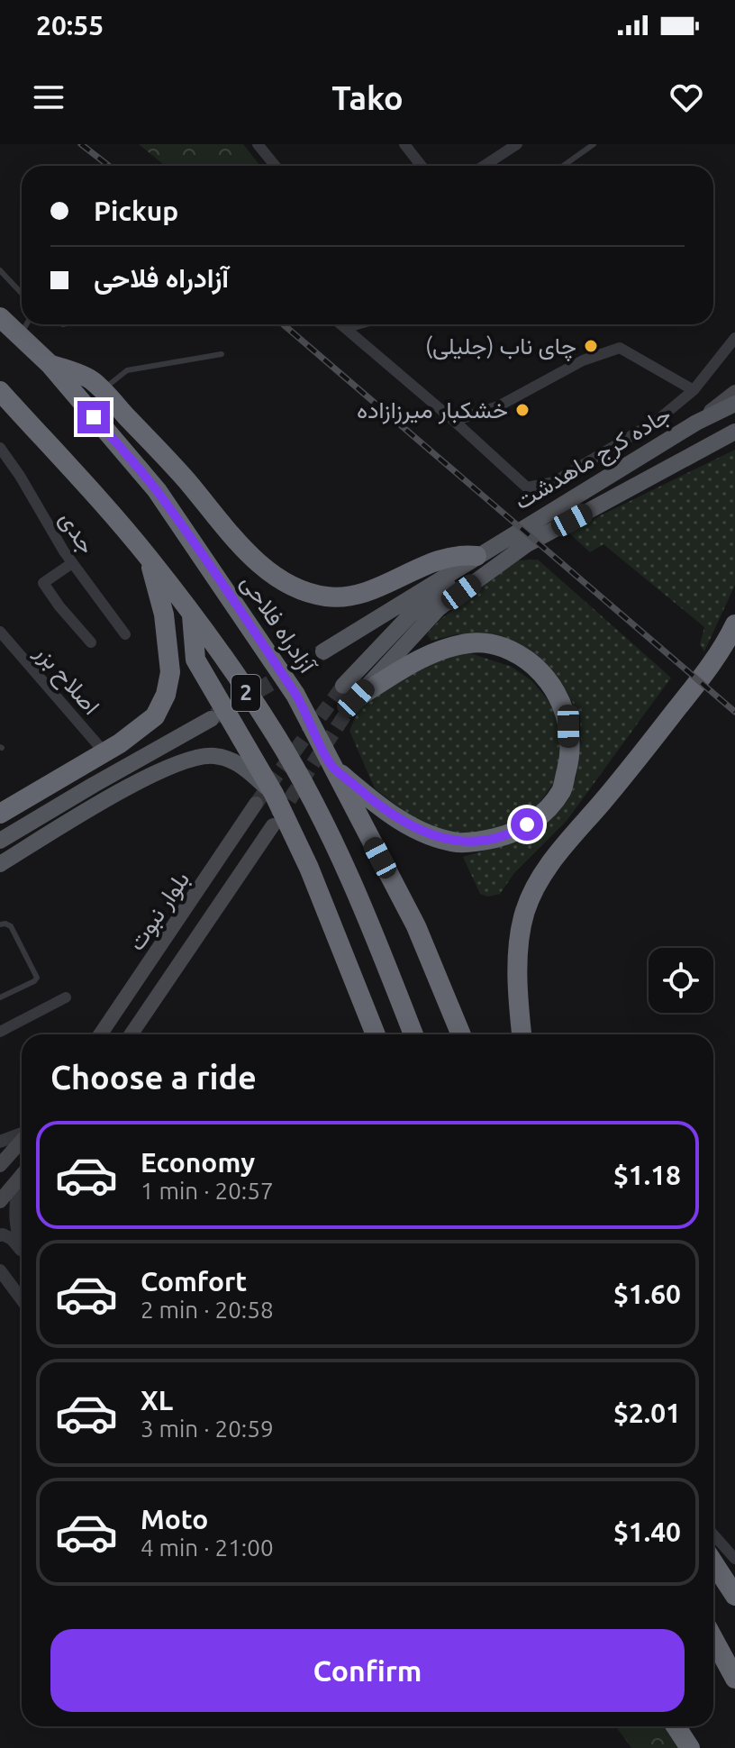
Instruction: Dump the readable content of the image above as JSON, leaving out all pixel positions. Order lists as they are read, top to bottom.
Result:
{
  "streets": {
    "highway": ["آزادراه فلاحی", "2"],
    "main road": ["جاده کرج ماهدشت", "بلوار نبوت"],
    "street": ["جدی", "اصلاح بزر"]
  },
  "places": ["چای ناب (جلیلی)", "خشکبار میرزازاده"],
  "page": {
    "status": "20:55",
    "header": "Tako",
    "banner": ["Pickup", "آزادراه فلاحی"],
    "heading": "Choose a ride",
    "list": [
      {
        "name": "Economy",
        "note": "1 min · 20:57",
        "value": "$1.18"
      },
      {
        "name": "Comfort",
        "note": "2 min · 20:58",
        "value": "$1.60"
      },
      {
        "name": "XL",
        "note": "3 min · 20:59",
        "value": "$2.01"
      },
      {
        "name": "Moto",
        "note": "4 min · 21:00",
        "value": "$1.40"
      }
    ],
    "buttons": "Confirm"
  }
}
